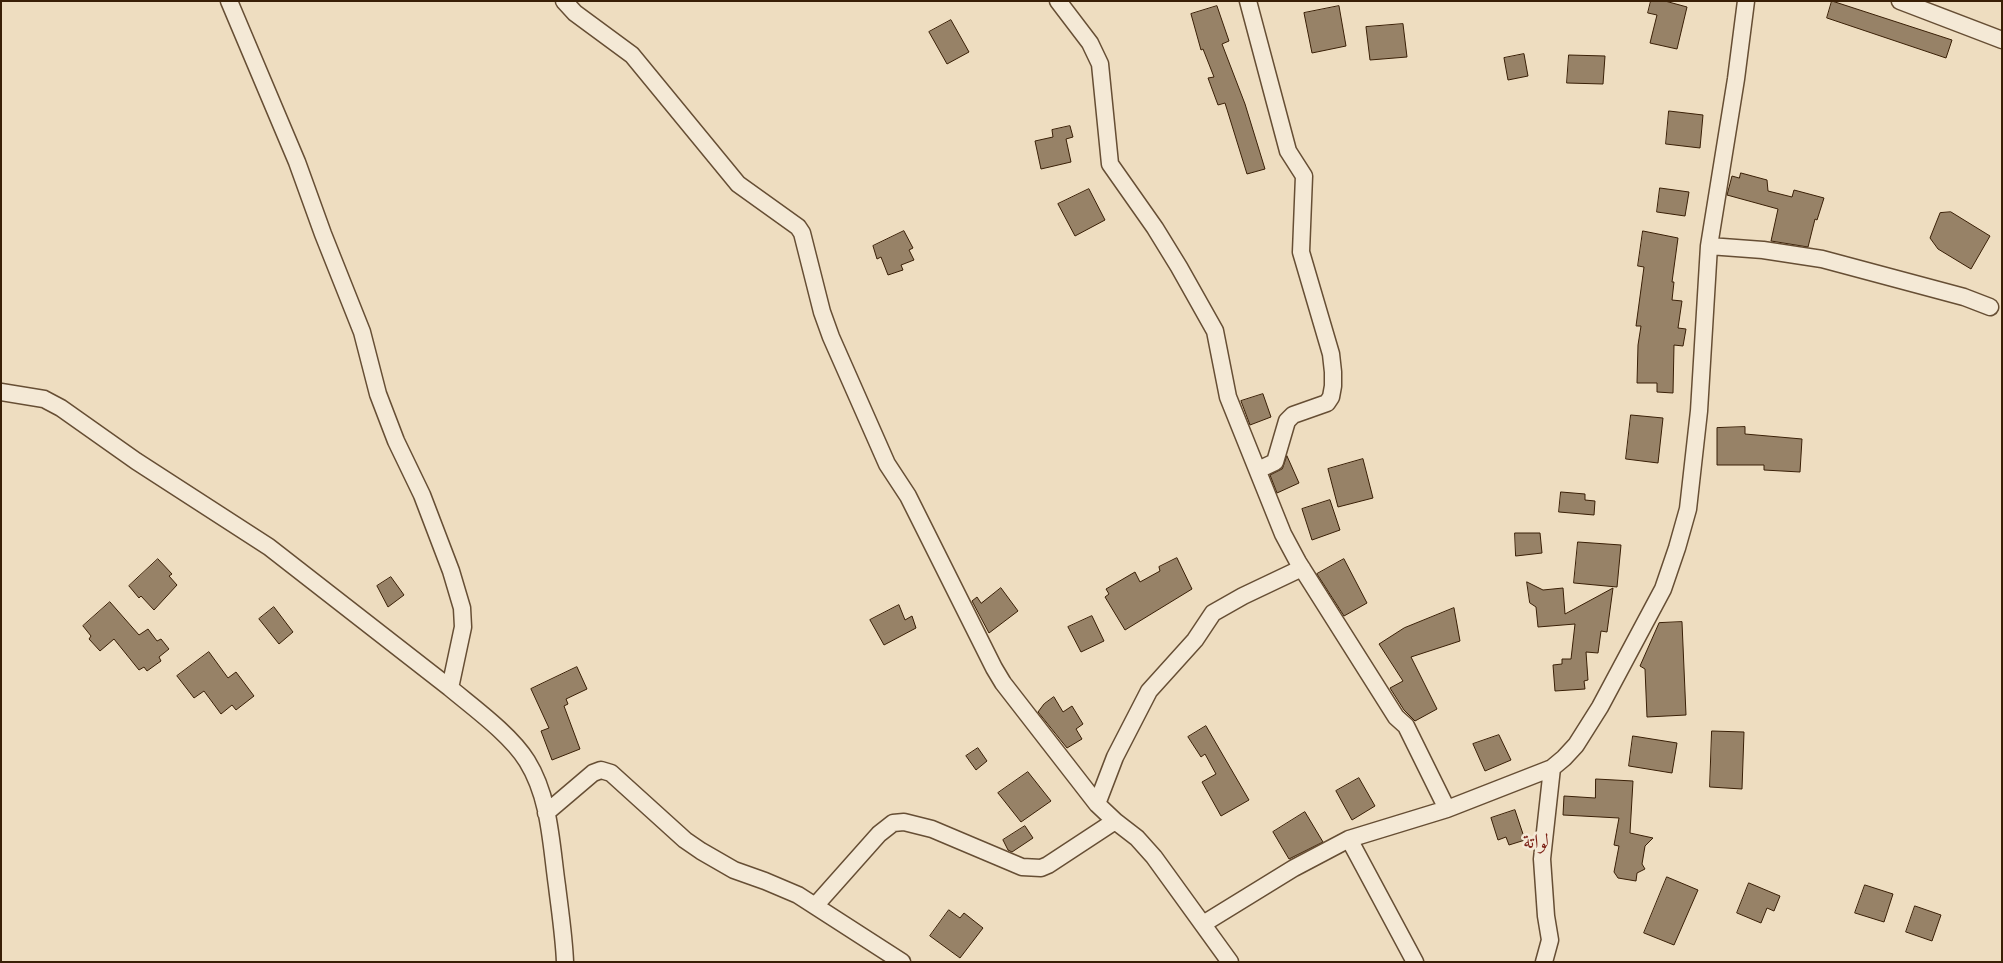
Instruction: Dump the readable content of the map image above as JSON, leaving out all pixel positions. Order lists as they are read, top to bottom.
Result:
{
  "districts": ["لواتة"]
}
